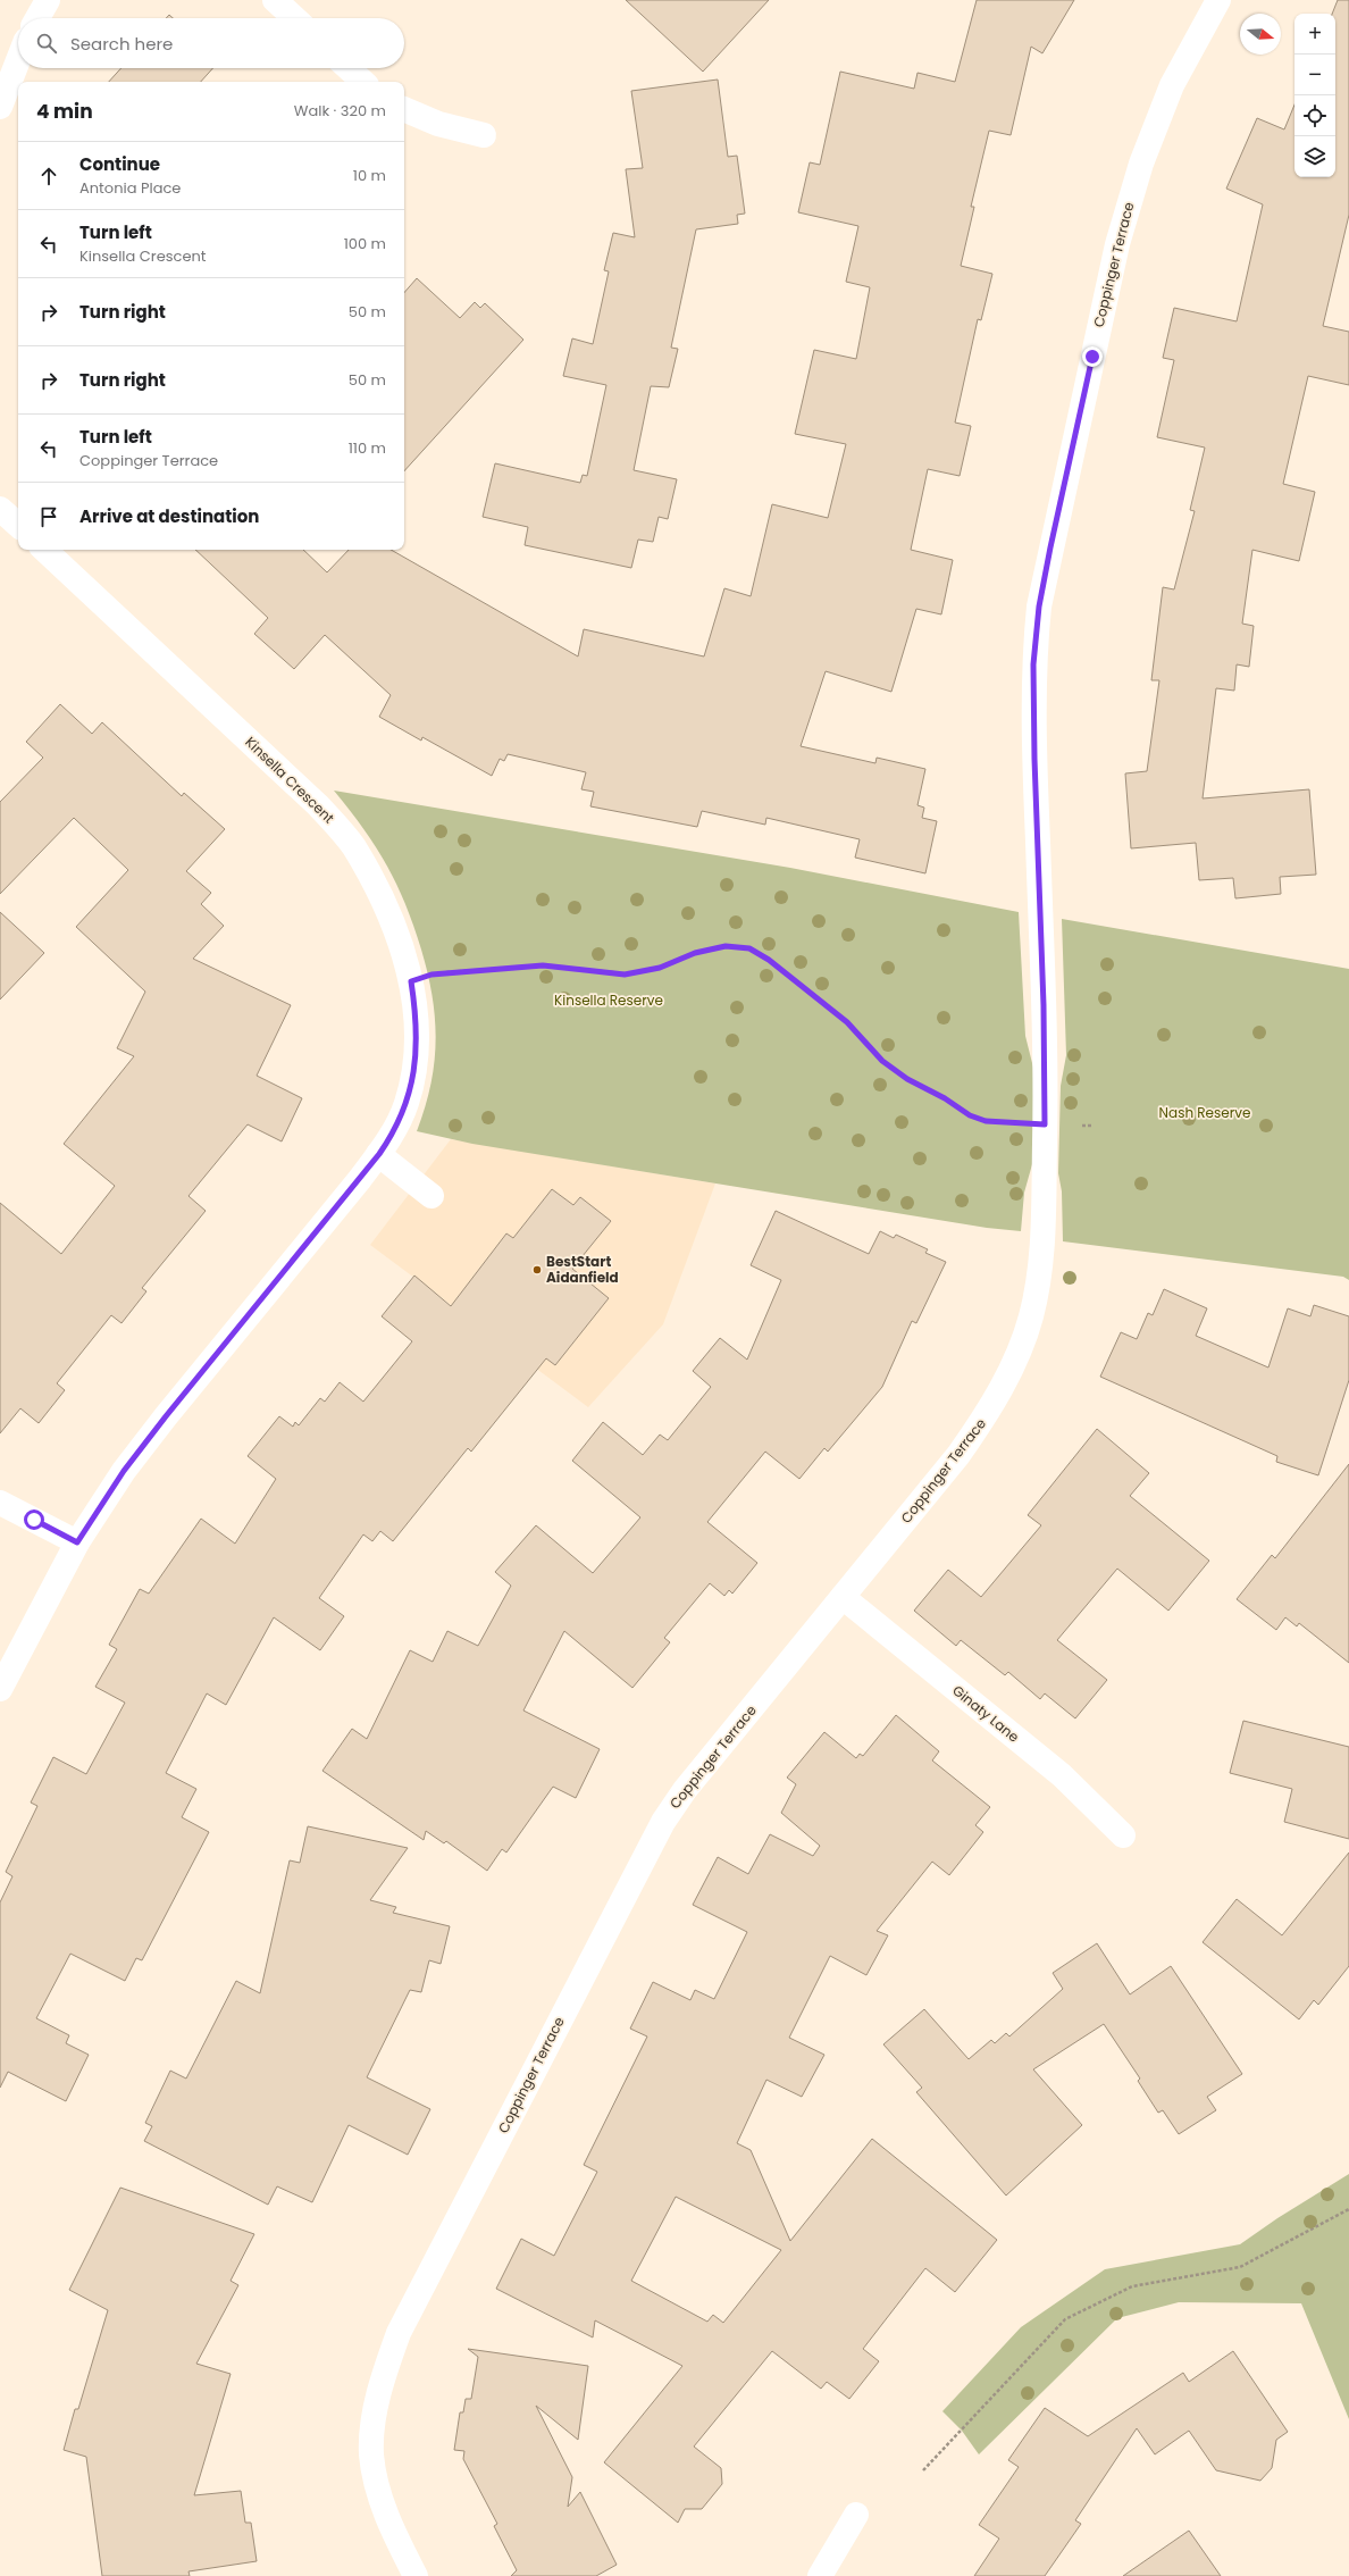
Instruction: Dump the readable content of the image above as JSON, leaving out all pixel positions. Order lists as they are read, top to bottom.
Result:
{
  "streets": {
    "street": ["Coppinger Terrace", "Kinsella Crescent", "Ginaty Lane"]
  },
  "crossings": [
    ["Coppinger Terrace", "Ginaty Lane"]
  ],
  "parks": ["Kinsella Reserve", "Nash Reserve"],
  "places": ["BestStart Aidanfield"],
  "north": "right",
  "page": {
    "map_buttons": ["+", "−"],
    "search": "Search here",
    "heading": ["4 min", "Walk · 320 m"],
    "list": [
      ["Continue", "Antonia Place", "10 m"],
      ["Turn left", "Kinsella Crescent", "100 m"],
      ["Turn right", "50 m"],
      ["Turn right", "50 m"],
      ["Turn left", "Coppinger Terrace", "110 m"],
      "Arrive at destination"
    ]
  }
}
